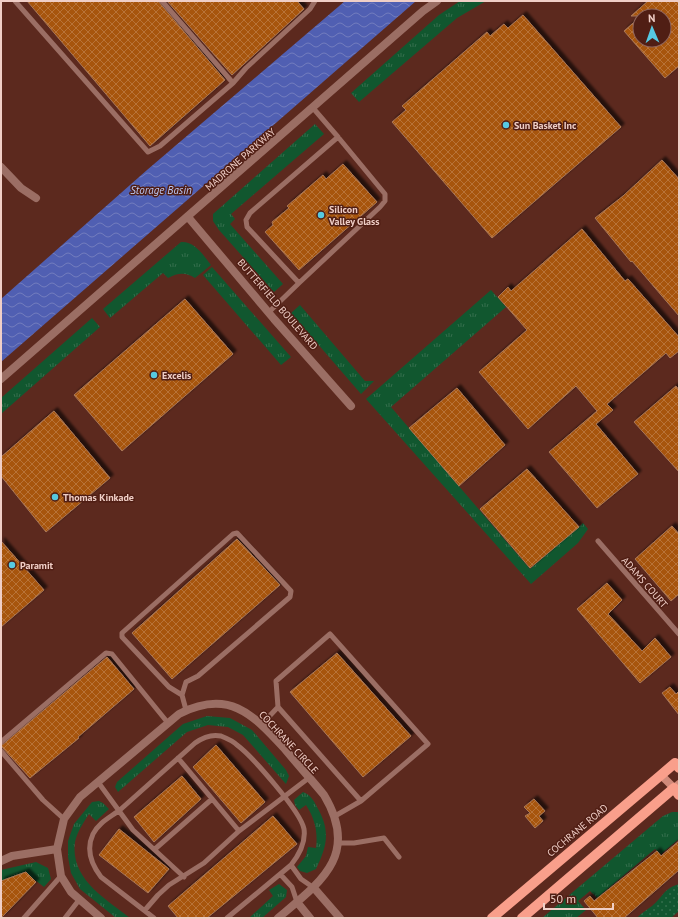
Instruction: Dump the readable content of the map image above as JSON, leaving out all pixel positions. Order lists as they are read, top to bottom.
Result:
{
  "streets": {
    "main road": ["COCHRANE ROAD"],
    "street": ["MADRONE PARKWAY", "BUTTERFIELD BOULEVARD", "COCHRANE CIRCLE"],
    "lane": ["ADAMS COURT"]
  },
  "crossings": [
    ["MADRONE PARKWAY", "BUTTERFIELD BOULEVARD"]
  ],
  "water": ["Storage Basin"],
  "places": [
    "Sun Basket Inc",
    "Silicon Valley Glass",
    "Excelis",
    "Thomas Kinkade",
    "Paramit"
  ],
  "scale_bar": "50 m",
  "north": "top"
}
